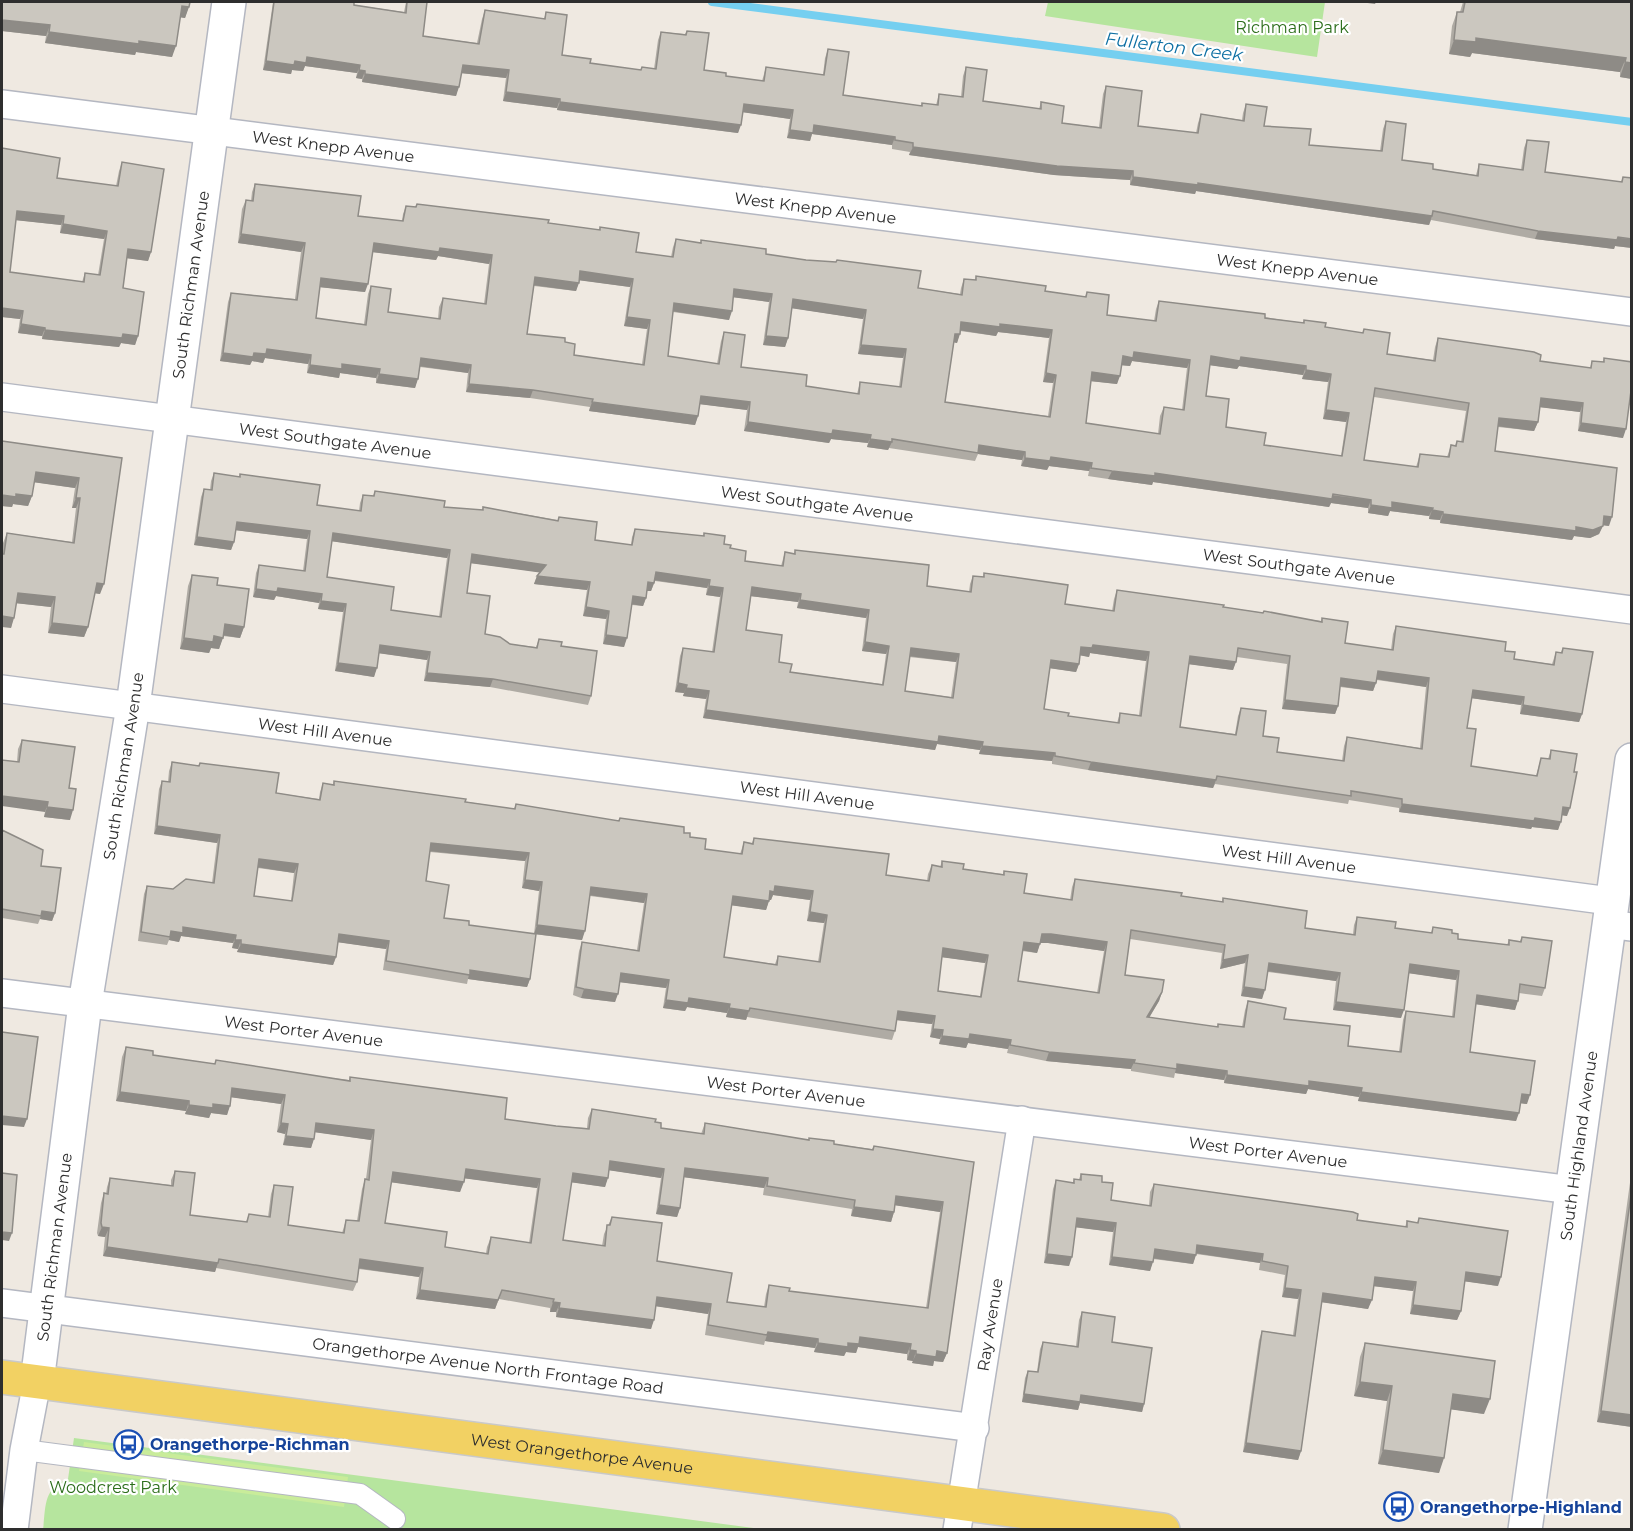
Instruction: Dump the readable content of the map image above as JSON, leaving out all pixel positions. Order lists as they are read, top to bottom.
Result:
{
  "streets": {
    "main road": ["West Orangethorpe Avenue"],
    "street": [
      "West Knepp Avenue",
      "South Richman Avenue",
      "West Southgate Avenue",
      "West Hill Avenue",
      "West Porter Avenue",
      "South Highland Avenue",
      "Ray Avenue",
      "Orangethorpe Avenue North Frontage Road"
    ]
  },
  "crossings": [
    ["West Knepp Avenue", "South Richman Avenue"],
    ["South Richman Avenue", "West Southgate Avenue"],
    ["South Richman Avenue", "West Hill Avenue"],
    ["South Richman Avenue", "West Porter Avenue"],
    ["South Richman Avenue", "Orangethorpe Avenue North Frontage Road"],
    ["South Richman Avenue", "West Orangethorpe Avenue"],
    ["West Hill Avenue", "South Highland Avenue"],
    ["West Porter Avenue", "South Highland Avenue"],
    ["West Porter Avenue", "Ray Avenue"],
    ["Ray Avenue", "Orangethorpe Avenue North Frontage Road"],
    ["Ray Avenue", "West Orangethorpe Avenue"]
  ],
  "water": ["Fullerton Creek"],
  "parks": ["Richman Park", "Woodcrest Park"],
  "places": {
    "bus stop": ["Orangethorpe-Richman", "Orangethorpe-Highland"]
  }
}
